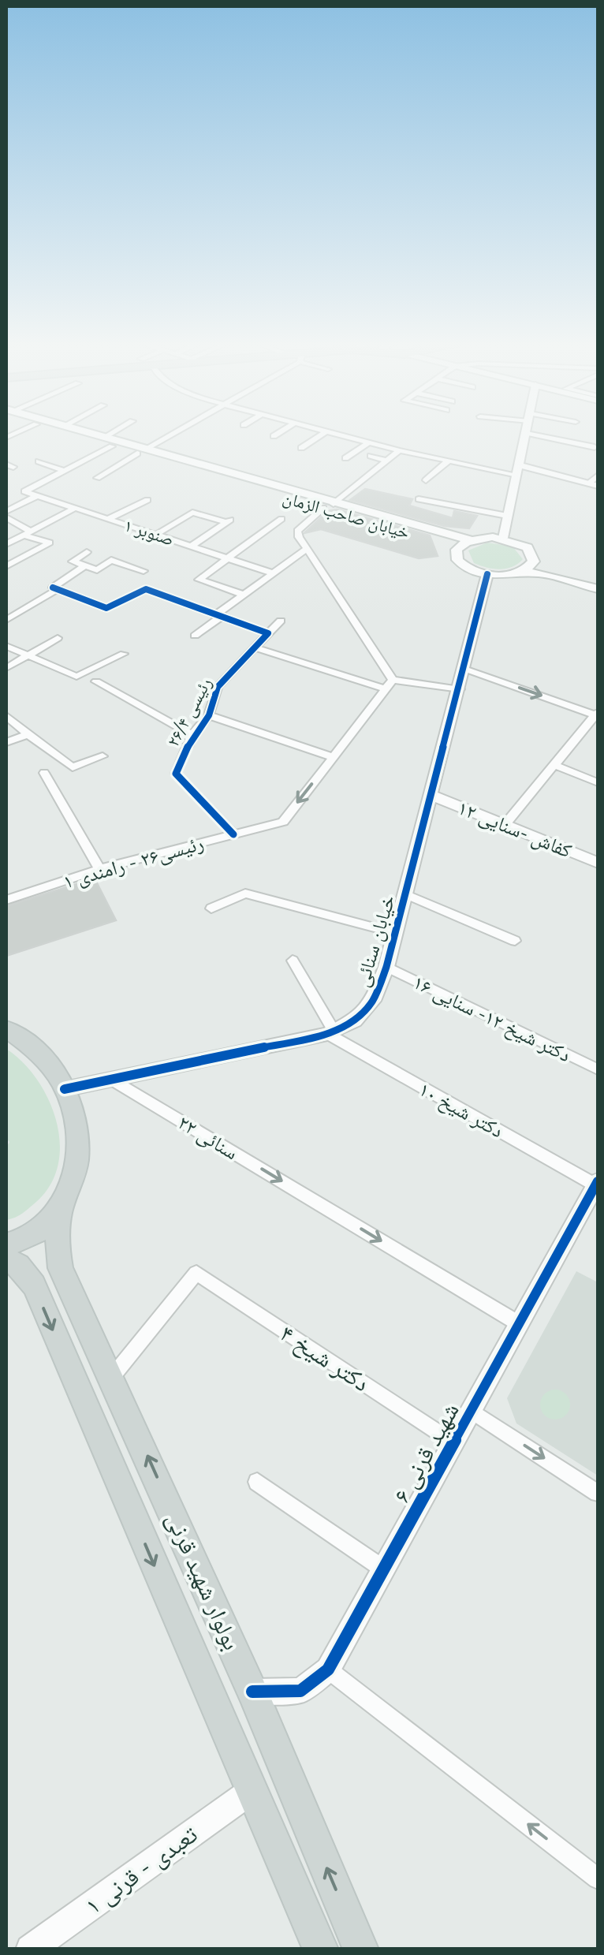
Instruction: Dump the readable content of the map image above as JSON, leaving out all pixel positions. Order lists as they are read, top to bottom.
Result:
{
  "streets": {
    "main road": ["خیابان صاحب الزمان", "بولوار شهید قرنی"],
    "street": [
      "صنوبر ۱",
      "رئیسی ۲۶/۴",
      "کفاش -سنایی ۱۲",
      "رئیسی۲۶ - رامندی ۱",
      "خیابان سنائی",
      "دکتر شیخ ۱۲- سنایی ۱۶",
      "دکتر شیخ ۱۰",
      "سنائی ۲۲",
      "دکتر شیخ ۴",
      "شهید قرنی ۶",
      "تعبدی - قرنی ۱"
    ]
  },
  "crossings": [
    ["خیابان صاحب الزمان", "خیابان سنائی"],
    ["رئیسی ۲۶/۴", "رئیسی۲۶ - رامندی ۱"],
    ["کفاش -سنایی ۱۲", "خیابان سنائی"],
    ["خیابان سنائی", "دکتر شیخ ۱۲- سنایی ۱۶"],
    ["خیابان سنائی", "دکتر شیخ ۱۰"],
    ["خیابان سنائی", "سنائی ۲۲"],
    ["دکتر شیخ ۱۰", "شهید قرنی ۶"],
    ["سنائی ۲۲", "شهید قرنی ۶"],
    ["دکتر شیخ ۴", "شهید قرنی ۶"],
    ["دکتر شیخ ۴", "بولوار شهید قرنی"],
    ["شهید قرنی ۶", "بولوار شهید قرنی"],
    ["بولوار شهید قرنی", "تعبدی - قرنی ۱"]
  ],
  "one_way": ["سنائی ۲۲"]
}
